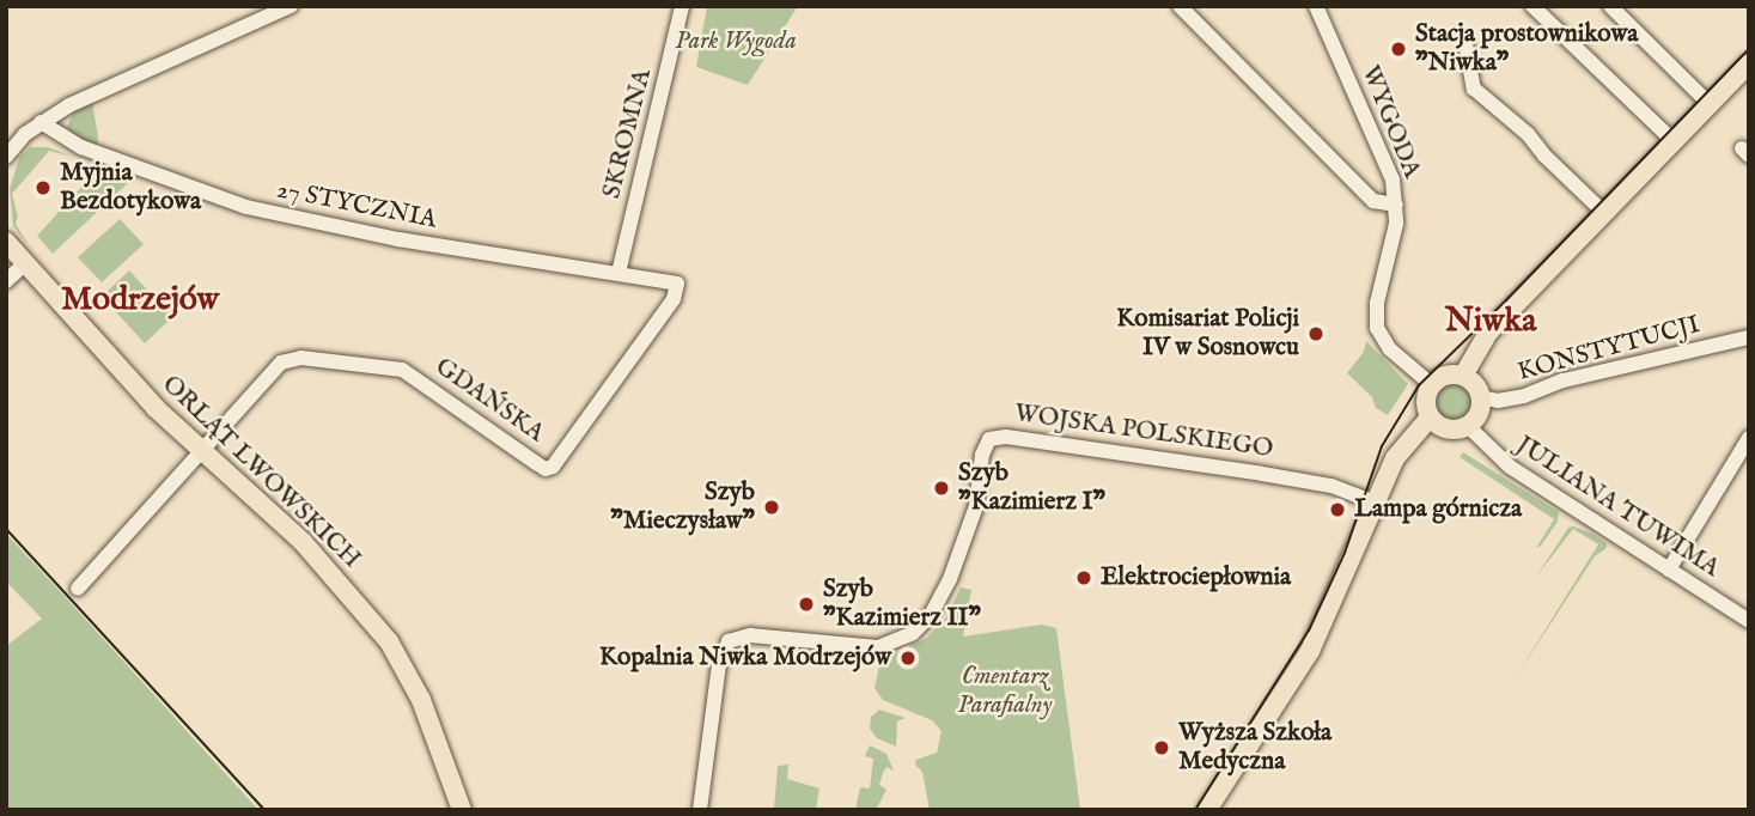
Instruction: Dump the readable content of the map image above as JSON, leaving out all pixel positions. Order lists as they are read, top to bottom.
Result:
{
  "streets": {
    "main road": ["ORLĄT LWOWSKICH"],
    "street": [
      "WYGODA",
      "SKROMNA",
      "27 STYCZNIA",
      "KONSTYTUCJI",
      "GDAŃSKA",
      "WOJSKA POLSKIEGO",
      "JULIANA TUWIMA"
    ]
  },
  "crossings": [
    ["WYGODA", "KONSTYTUCJI"],
    ["WYGODA", "JULIANA TUWIMA"],
    ["SKROMNA", "27 STYCZNIA"],
    ["27 STYCZNIA", "GDAŃSKA"],
    ["KONSTYTUCJI", "JULIANA TUWIMA"],
    ["GDAŃSKA", "ORLĄT LWOWSKICH"]
  ],
  "districts": ["Modrzejów", "Niwka"],
  "parks": ["Park Wygoda", "Cmentarz Parafialny"],
  "places": [
    "Stacja prostownikowa \"Niwka\"",
    "Myjnia Bezdotykowa",
    "Komisariat Policji IV w Sosnowcu",
    "Szyb \"Kazimierz I\"",
    "Szyb \"Mieczysław\"",
    "Lampa górnicza",
    "Elektrociepłownia",
    "Szyb \"Kazimierz II\"",
    "Kopalnia Niwka Modrzejów",
    "Wyższa Szkoła Medyczna"
  ]
}
